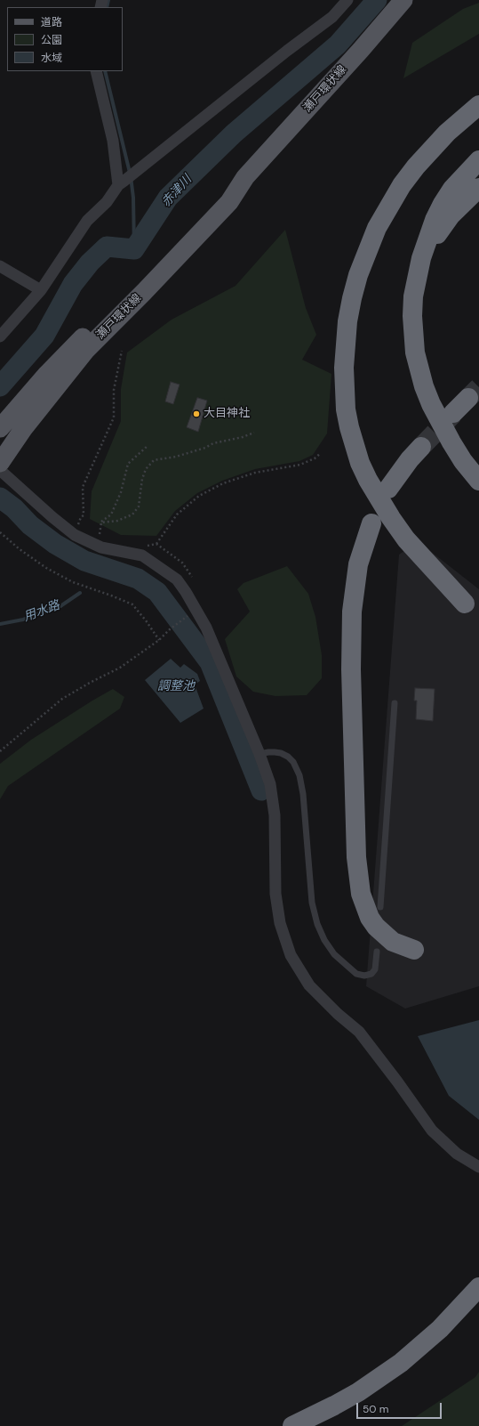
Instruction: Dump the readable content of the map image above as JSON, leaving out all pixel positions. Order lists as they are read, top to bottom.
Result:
{
  "streets": {
    "main road": ["瀬戸環状線"]
  },
  "water": ["赤津川", "用水路", "調整池"],
  "places": ["大目神社"],
  "legend": ["道路", "公園", "水域"],
  "scale_bar": "50 m"
}
